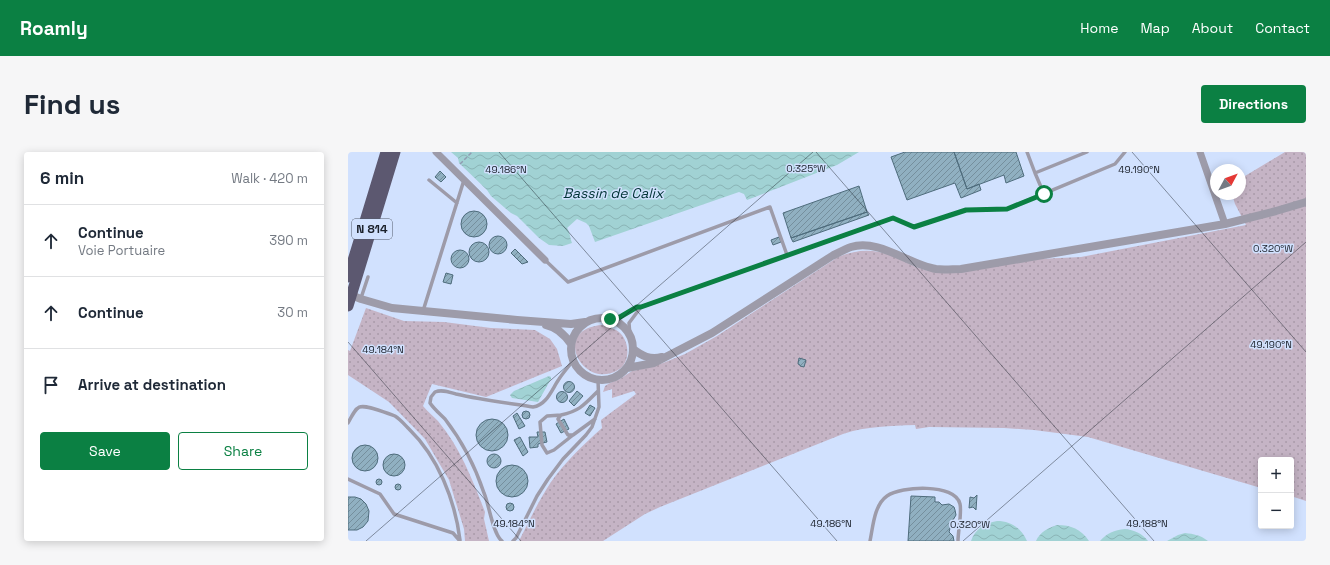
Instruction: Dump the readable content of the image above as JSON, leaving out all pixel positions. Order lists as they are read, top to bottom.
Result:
{
  "streets": {
    "highway": ["N 814"]
  },
  "water": ["Bassin de Calix"],
  "north": "top right",
  "page": {
    "header": "Roamly",
    "nav": [
      "Home",
      "Map",
      "About",
      "Contact"
    ],
    "buttons": [
      "Directions",
      ["Save", "Share"]
    ],
    "title": "Find us",
    "heading": ["6 min", "Walk · 420 m"],
    "list": [
      ["Continue", "Voie Portuaire", "390 m"],
      ["Continue", "30 m"],
      "Arrive at destination"
    ],
    "map_buttons": ["+", "−"]
  },
  "coordinates": [
    "0.325°W",
    "49.186°N",
    "49.190°N",
    "0.320°W",
    "49.184°N",
    "49.188°N"
  ]
}
